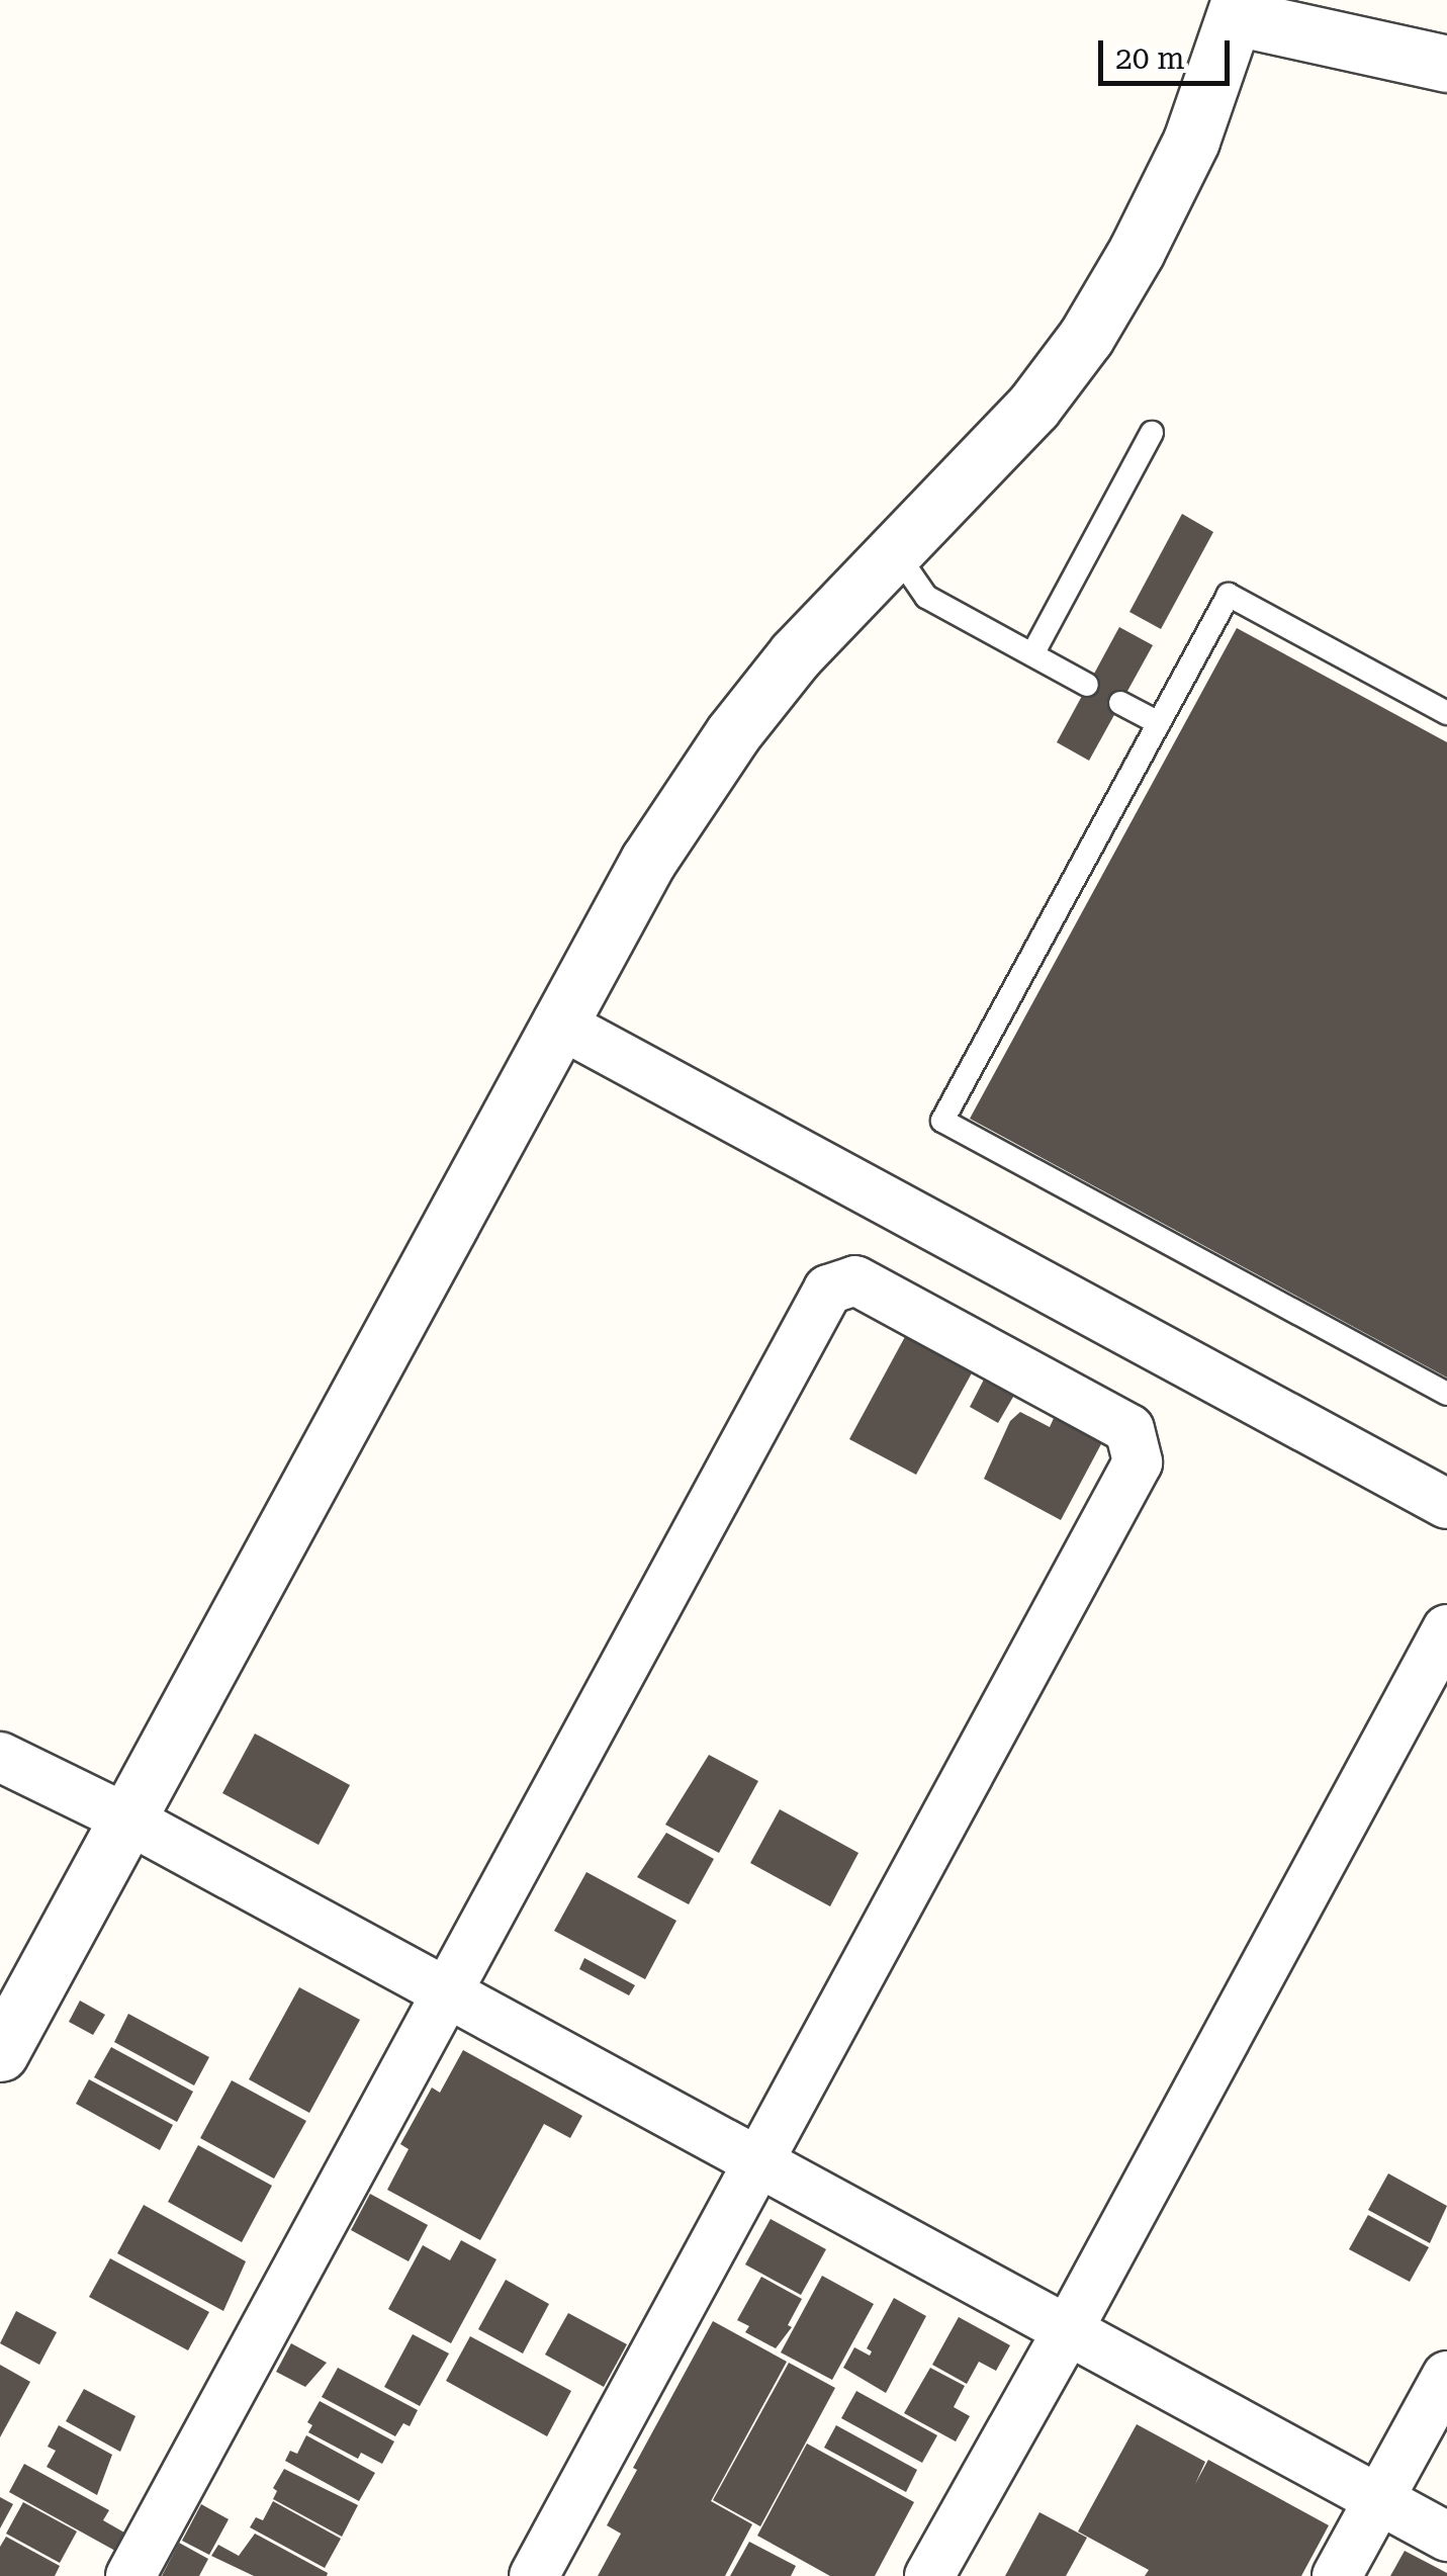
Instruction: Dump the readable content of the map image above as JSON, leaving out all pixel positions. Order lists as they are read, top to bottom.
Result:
{
  "scale_bar": "20 m"
}
